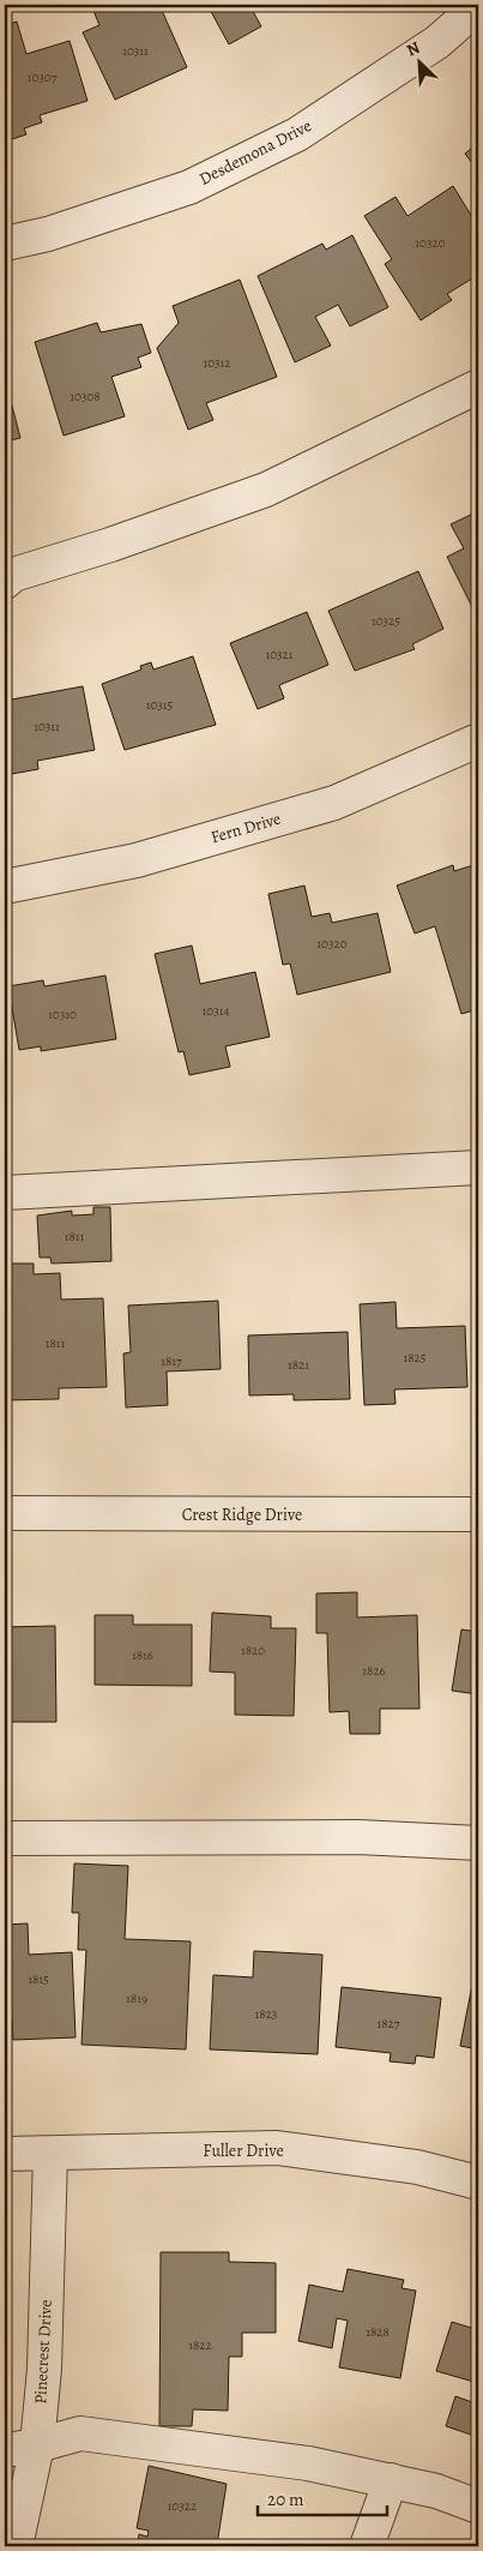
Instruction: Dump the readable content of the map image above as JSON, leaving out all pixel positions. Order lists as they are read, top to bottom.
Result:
{
  "streets": {
    "street": [
      "Desdemona Drive",
      "Fern Drive",
      "Crest Ridge Drive",
      "Fuller Drive",
      "Pinecrest Drive"
    ]
  },
  "crossings": [
    ["Fuller Drive", "Pinecrest Drive"]
  ],
  "house_numbers": [
    "10311",
    "10307",
    "10320",
    "10312",
    "10308",
    "10325",
    "10321",
    "10315",
    "10311",
    "10320",
    "10314",
    "10310",
    "1811",
    "1811",
    "1825",
    "1817",
    "1821",
    "1820",
    "1816",
    "1826",
    "1815",
    "1819",
    "1823",
    "1827",
    "1828",
    "1822",
    "10322"
  ],
  "scale_bar": "20 m",
  "north": "top left"
}
